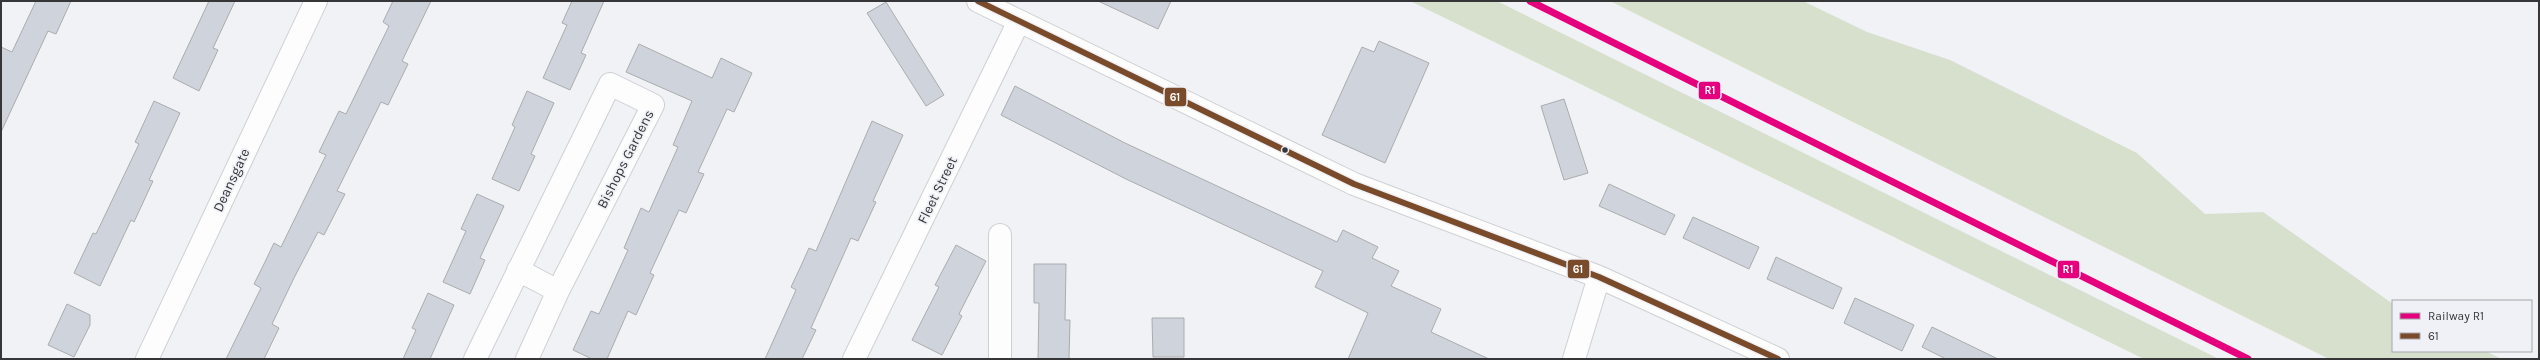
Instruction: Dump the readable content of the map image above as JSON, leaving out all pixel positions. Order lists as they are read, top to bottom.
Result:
{
  "streets": {
    "street": ["Bishops Gardens", "Deansgate", "Fleet Street"]
  },
  "lines": ["rail line R1", "transit line 61"],
  "legend": ["Railway R1", "61"]
}
